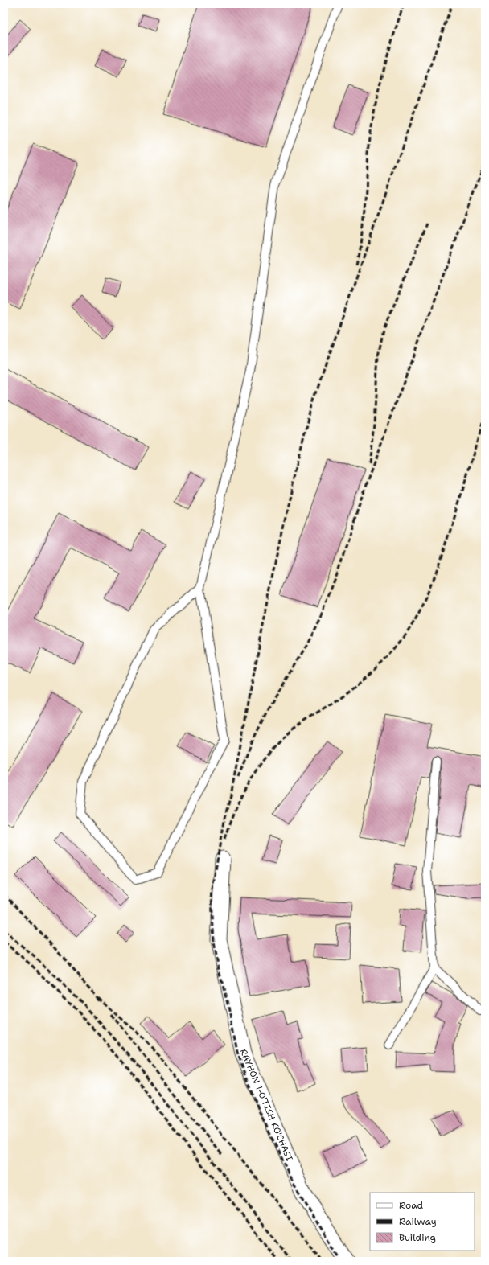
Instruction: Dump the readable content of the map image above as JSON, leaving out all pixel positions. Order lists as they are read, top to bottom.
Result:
{
  "streets": {
    "street": ["RAYHON 1-O'TISH KO'CHASI"]
  },
  "legend": ["Road", "Railway", "Building"]
}
